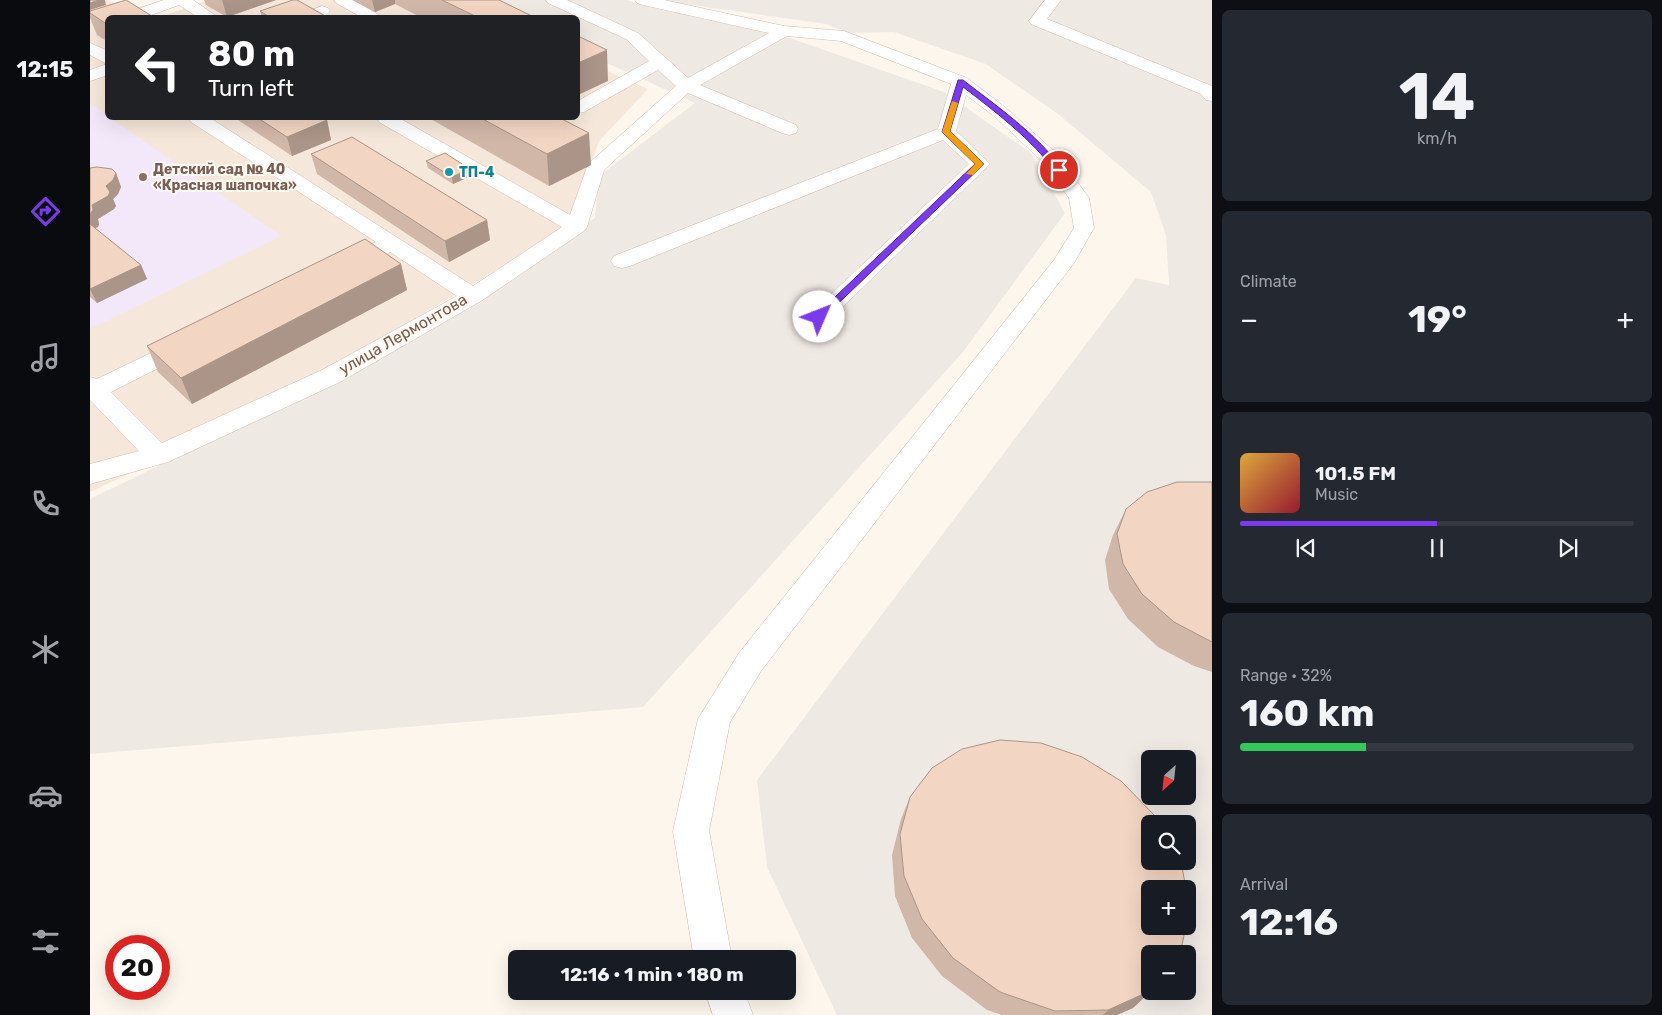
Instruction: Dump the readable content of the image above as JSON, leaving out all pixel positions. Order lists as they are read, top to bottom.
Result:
{
  "streets": {
    "street": ["улица Лермонтова"]
  },
  "places": ["ТП-4", "Детский сад № 40 «Красная шапочка»"],
  "north": "bottom left",
  "page": {
    "tabs": "12:15",
    "tile": [
      ["14", "km/h"],
      "Climate",
      ["Range · 32%", "160 km"],
      ["Arrival", "12:16"]
    ],
    "turn": ["80 m", "Turn left"],
    "heat": ["−", "19°", "+"],
    "song": ["101.5 FM", "Music"],
    "map_buttons": ["+", "−"],
    "limit": "20",
    "trip": "12:16 · 1 min · 180 m"
  }
}
